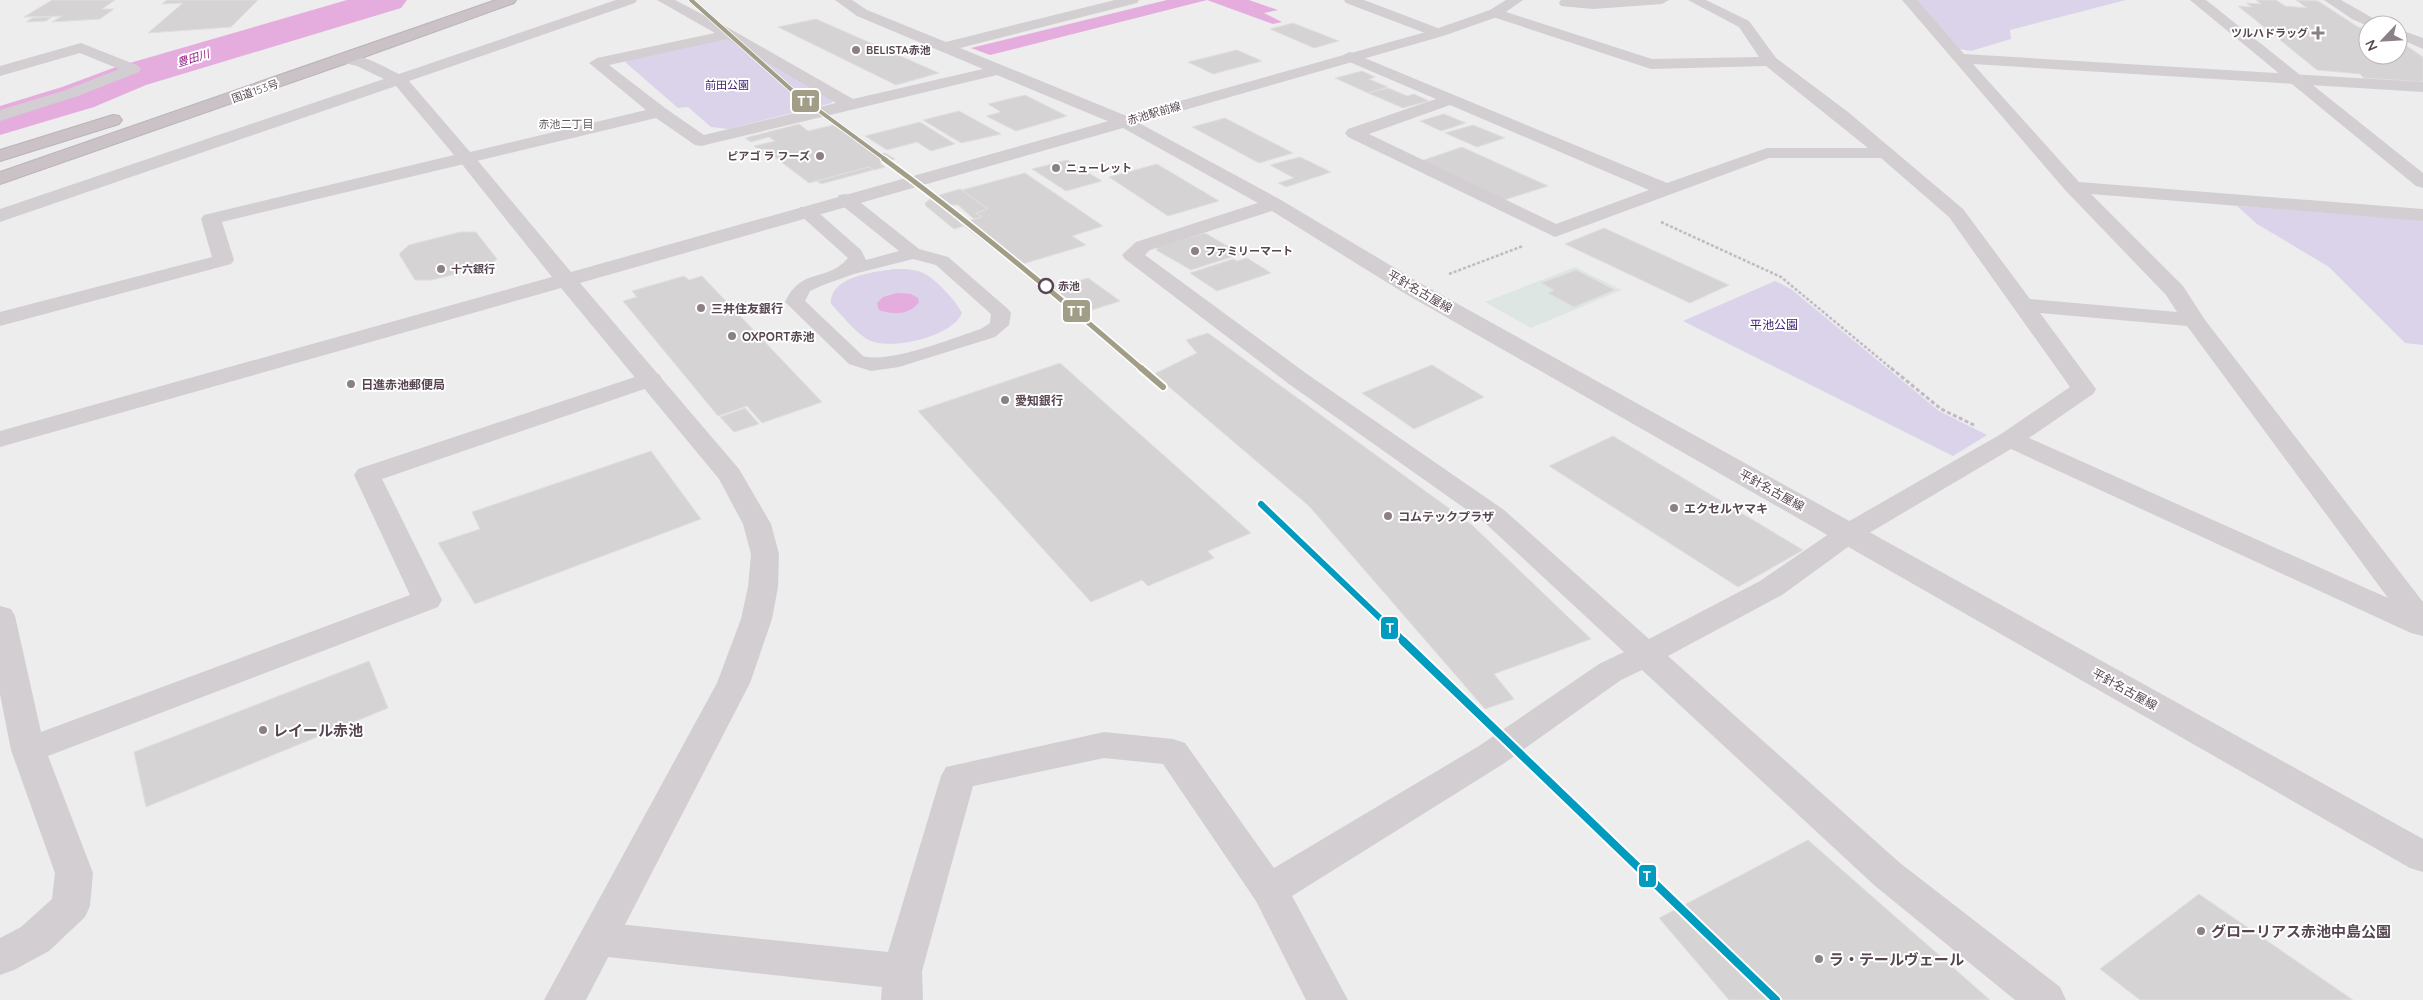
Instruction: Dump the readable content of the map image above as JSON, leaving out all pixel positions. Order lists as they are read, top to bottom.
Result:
{
  "streets": {
    "highway": ["国道153号"],
    "street": ["赤池駅前線", "平針名古屋線"]
  },
  "crossings": [
    ["赤池駅前線", "平針名古屋線"]
  ],
  "districts": ["赤池二丁目"],
  "water": ["豊田川"],
  "parks": ["前田公園", "平池公園"],
  "places": {
    "health": ["ツルハドラッグ"],
    "other": [
      "BELISTA赤池",
      "ピアゴ ラ フーズ",
      "ニューレット",
      "ファミリーマート",
      "十六銀行",
      "赤池",
      "三井住友銀行",
      "OXPORT赤池",
      "日進赤池郵便局",
      "愛知銀行",
      "エクセルヤマキ",
      "コムテックプラザ",
      "レイール赤池",
      "グローリアス赤池中島公園",
      "ラ・テールヴェール"
    ]
  },
  "lines": ["transit line TT", "transit line T"],
  "north": "bottom left"
}
